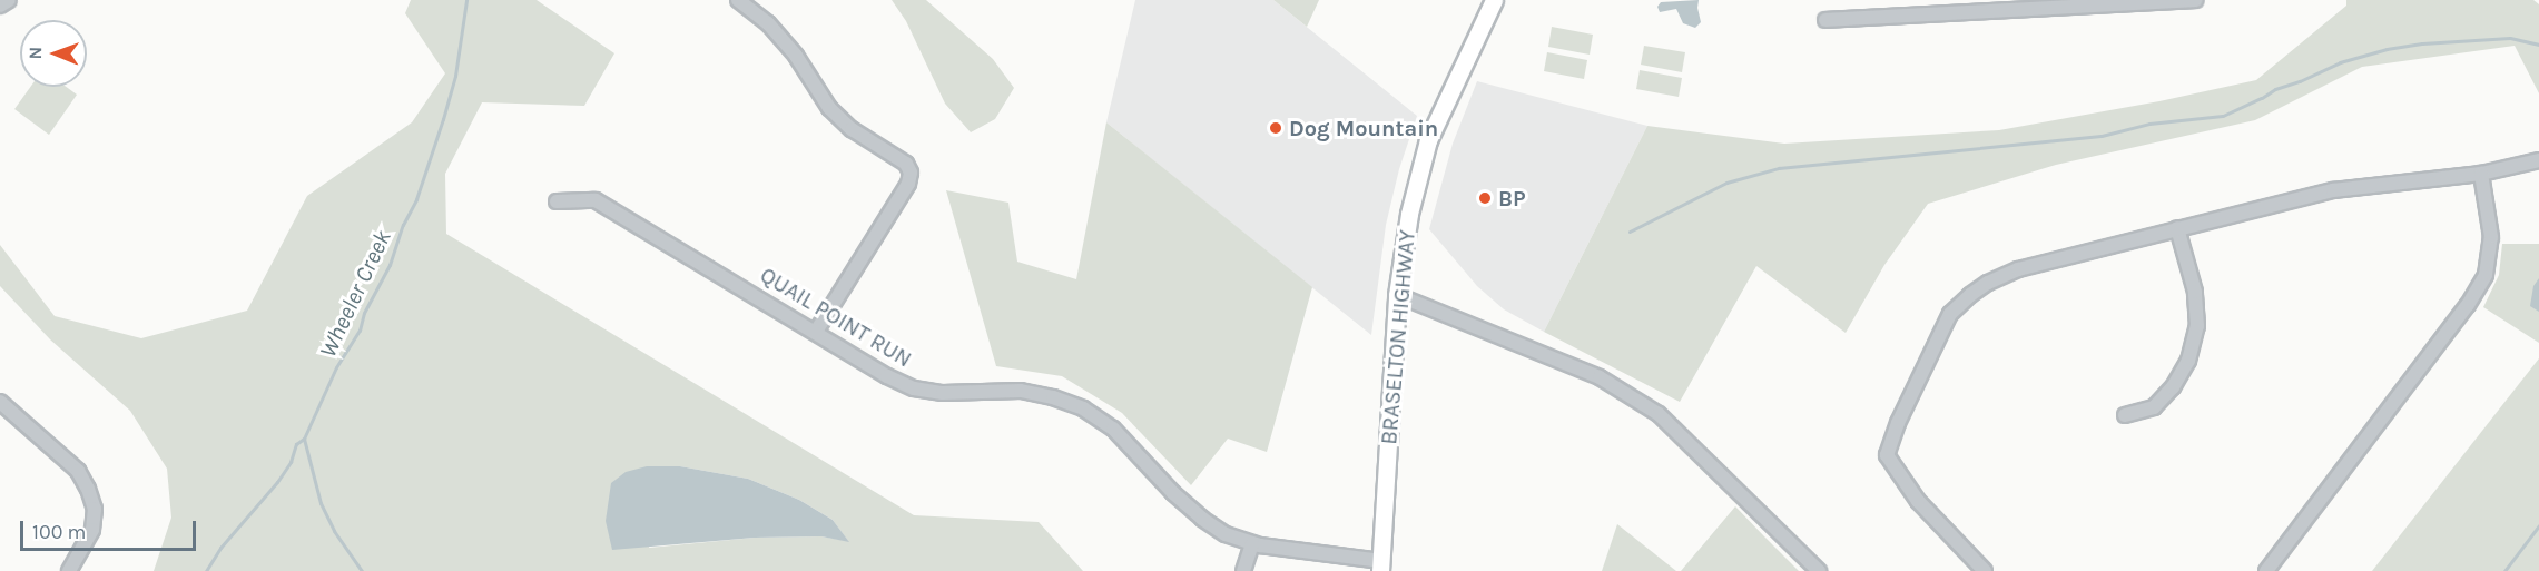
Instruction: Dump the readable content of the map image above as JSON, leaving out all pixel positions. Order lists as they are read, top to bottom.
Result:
{
  "streets": {
    "main road": ["BRASELTON HIGHWAY"],
    "street": ["QUAIL POINT RUN"]
  },
  "crossings": [
    ["QUAIL POINT RUN", "BRASELTON HIGHWAY"]
  ],
  "water": ["Wheeler Creek"],
  "places": ["Dog Mountain", "BP"],
  "scale_bar": "100 m",
  "north": "left"
}
